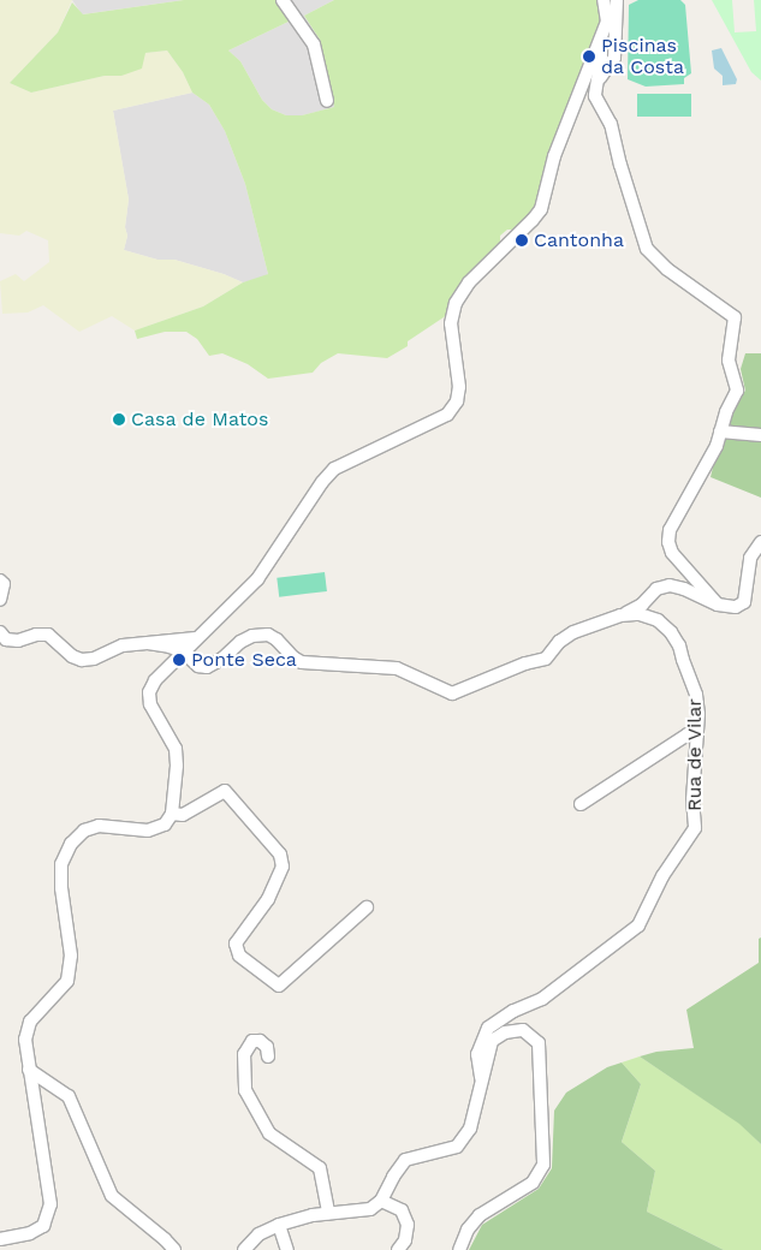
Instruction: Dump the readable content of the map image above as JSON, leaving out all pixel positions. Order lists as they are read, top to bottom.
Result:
{
  "streets": {
    "street": ["Rua de Vilar"]
  },
  "places": [
    "Piscinas da Costa",
    "Cantonha",
    "Casa de Matos",
    "Ponte Seca"
  ]
}
